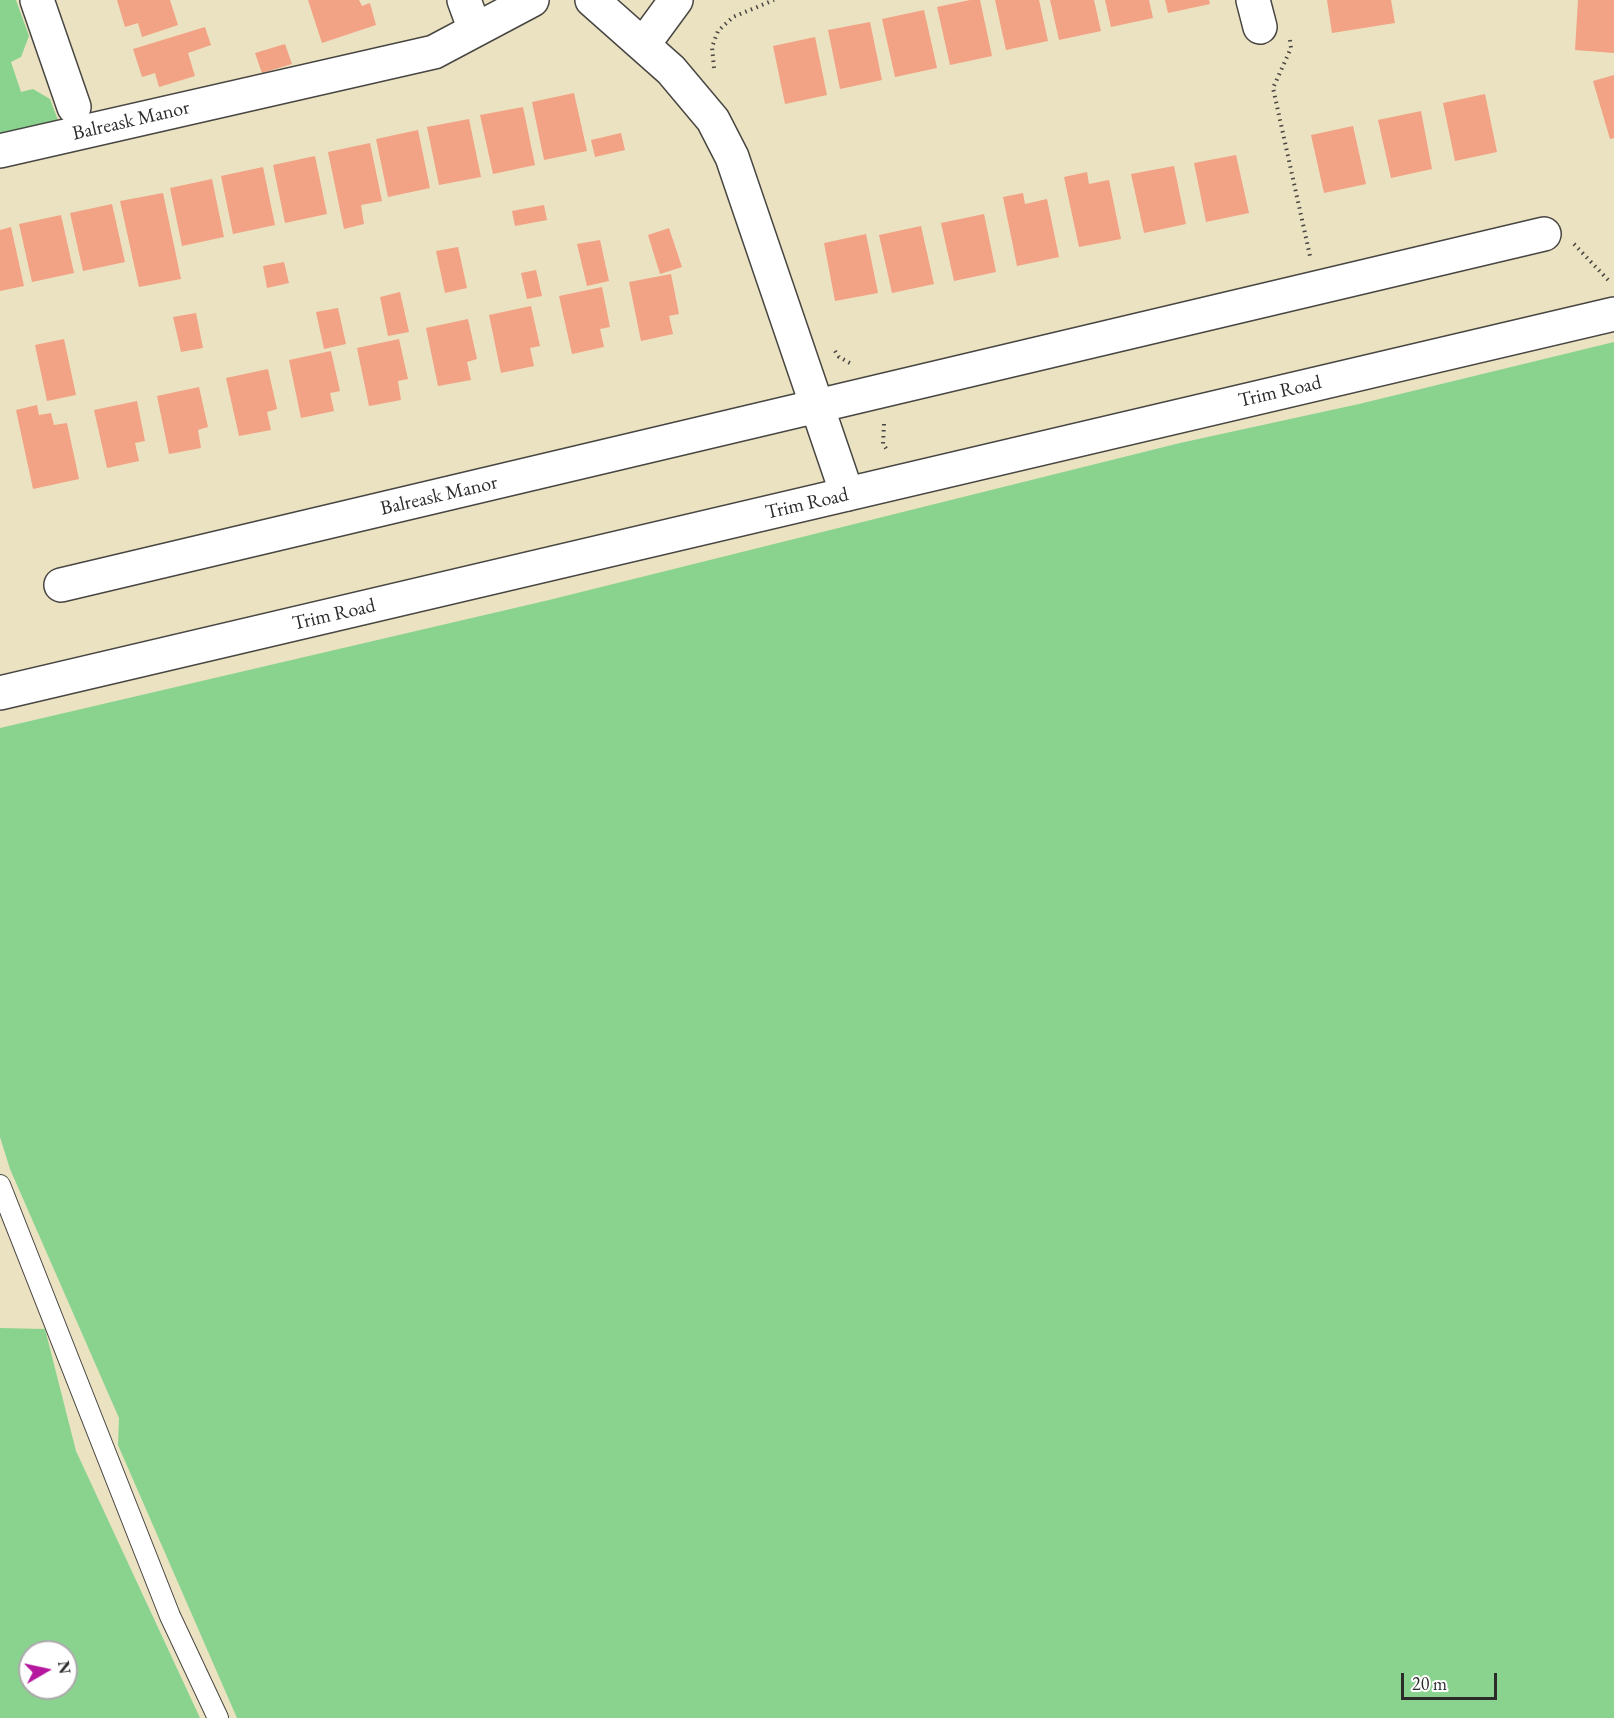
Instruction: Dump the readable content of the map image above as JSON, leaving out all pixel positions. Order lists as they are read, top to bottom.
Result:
{
  "streets": {
    "street": ["Balreask Manor", "Trim Road"]
  },
  "scale_bar": "20 m",
  "north": "right"
}
